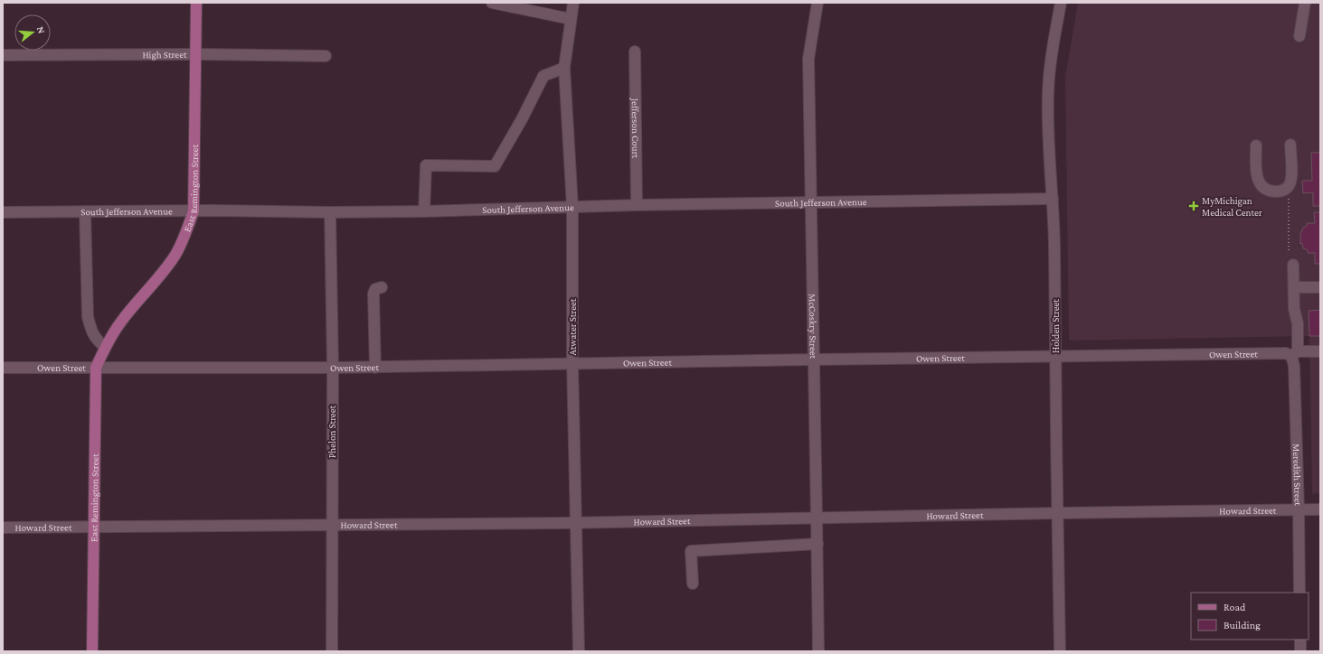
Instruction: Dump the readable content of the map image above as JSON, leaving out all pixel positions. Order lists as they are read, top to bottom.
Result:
{
  "streets": {
    "main road": ["East Remington Street"],
    "street": [
      "High Street",
      "Jefferson Court",
      "South Jefferson Avenue",
      "Holden Street",
      "Atwater Street",
      "McCoskry Street",
      "Owen Street",
      "Phelon Street",
      "Meredith Street",
      "Howard Street"
    ]
  },
  "crossings": [
    ["High Street", "East Remington Street"],
    ["Jefferson Court", "South Jefferson Avenue"],
    ["East Remington Street", "South Jefferson Avenue"],
    ["East Remington Street", "Owen Street"],
    ["East Remington Street", "Howard Street"],
    ["South Jefferson Avenue", "Holden Street"],
    ["South Jefferson Avenue", "Atwater Street"],
    ["South Jefferson Avenue", "McCoskry Street"],
    ["South Jefferson Avenue", "Phelon Street"],
    ["Holden Street", "Owen Street"],
    ["Holden Street", "Howard Street"],
    ["Atwater Street", "Owen Street"],
    ["Atwater Street", "Howard Street"],
    ["McCoskry Street", "Owen Street"],
    ["McCoskry Street", "Howard Street"],
    ["Owen Street", "Phelon Street"],
    ["Owen Street", "Meredith Street"],
    ["Phelon Street", "Howard Street"],
    ["Meredith Street", "Howard Street"]
  ],
  "places": {
    "health": ["MyMichigan Medical Center"]
  },
  "legend": ["Road", "Building"],
  "north": "right"
}
